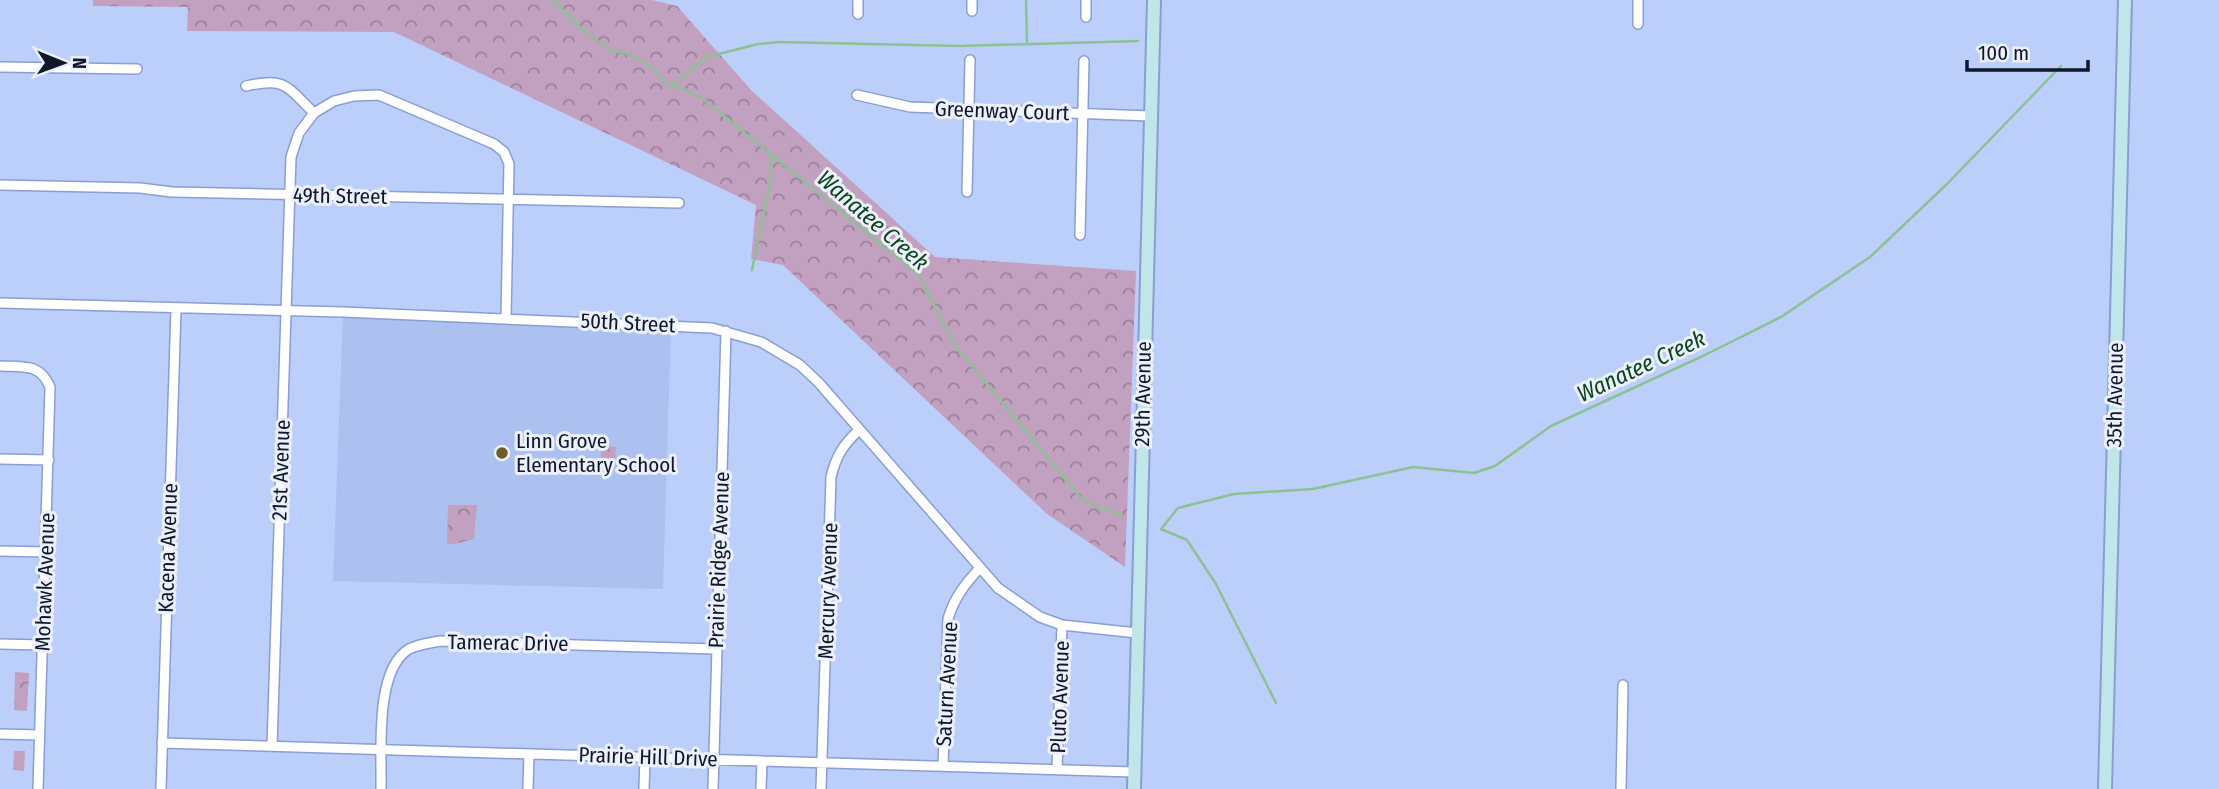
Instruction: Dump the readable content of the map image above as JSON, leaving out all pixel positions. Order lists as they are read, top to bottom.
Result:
{
  "streets": {
    "street": [
      "Greenway Court",
      "49th Street",
      "50th Street",
      "29th Avenue",
      "35th Avenue",
      "21st Avenue",
      "Kacena Avenue",
      "Prairie Ridge Avenue",
      "Mohawk Avenue",
      "Mercury Avenue",
      "Tamerac Drive",
      "Saturn Avenue",
      "Pluto Avenue",
      "Prairie Hill Drive"
    ]
  },
  "crossings": [
    ["Greenway Court", "29th Avenue"],
    ["49th Street", "21st Avenue"],
    ["50th Street", "29th Avenue"],
    ["50th Street", "21st Avenue"],
    ["50th Street", "Kacena Avenue"],
    ["50th Street", "Prairie Ridge Avenue"],
    ["50th Street", "Mercury Avenue"],
    ["50th Street", "Saturn Avenue"],
    ["50th Street", "Pluto Avenue"],
    ["29th Avenue", "Prairie Hill Drive"],
    ["21st Avenue", "Prairie Hill Drive"],
    ["Kacena Avenue", "Prairie Hill Drive"],
    ["Prairie Ridge Avenue", "Tamerac Drive"],
    ["Prairie Ridge Avenue", "Prairie Hill Drive"],
    ["Mercury Avenue", "Prairie Hill Drive"],
    ["Tamerac Drive", "Prairie Hill Drive"],
    ["Saturn Avenue", "Prairie Hill Drive"],
    ["Pluto Avenue", "Prairie Hill Drive"]
  ],
  "water": ["Wanatee Creek"],
  "places": ["Linn Grove Elementary School"],
  "scale_bar": "100 m",
  "north": "right"
}
